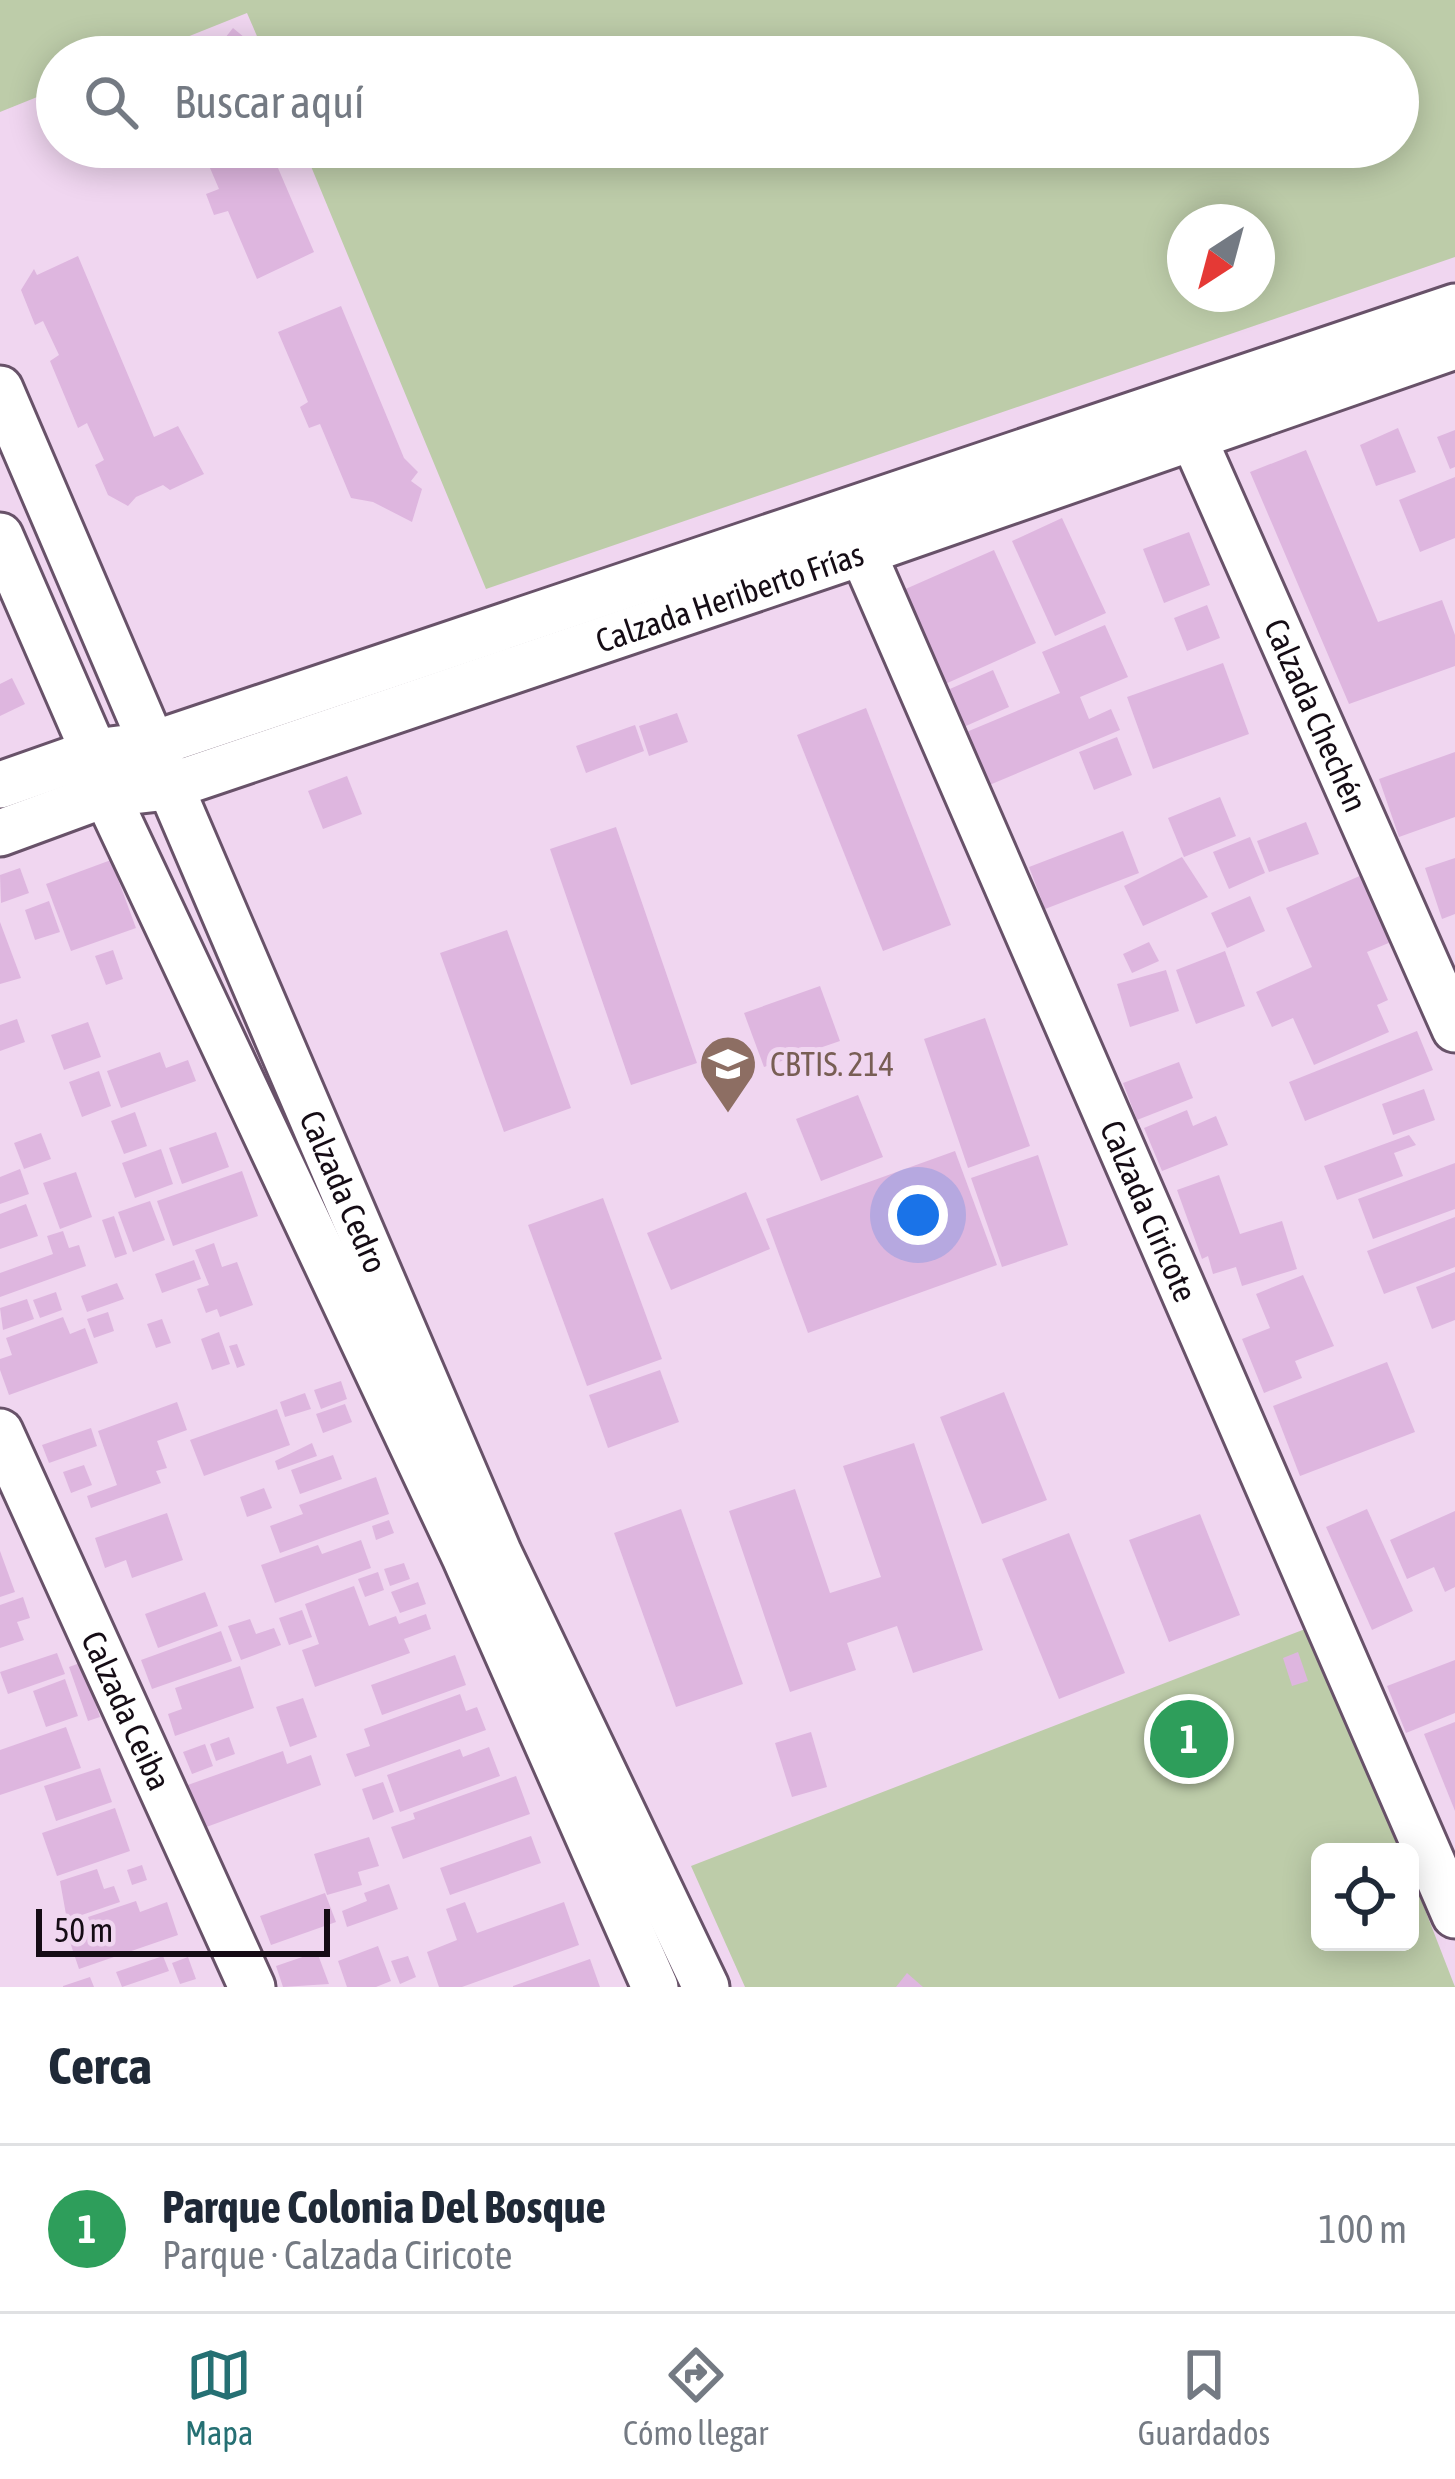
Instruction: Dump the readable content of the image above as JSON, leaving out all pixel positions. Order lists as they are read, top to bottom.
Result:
{
  "streets": {
    "street": [
      "Calzada Heriberto Frías",
      "Calzada Chechén",
      "Calzada Cedro",
      "Calzada Ciricote",
      "Calzada Ceiba"
    ]
  },
  "crossings": [
    ["Calzada Heriberto Frías", "Calzada Chechén"],
    ["Calzada Heriberto Frías", "Calzada Cedro"],
    ["Calzada Heriberto Frías", "Calzada Ciricote"]
  ],
  "places": {
    "school or university": ["CBTIS. 214"]
  },
  "scale_bar": "50 m",
  "north": "bottom left",
  "page": {
    "search": "Buscar aquí",
    "pins": "1",
    "scale": "50 m",
    "heading": "Cerca",
    "list": [
      {
        "mark": "1",
        "name": "Parque Colonia Del Bosque",
        "note": "Parque · Calzada Ciricote",
        "value": "100 m"
      }
    ],
    "nav": ["Mapa", "Cómo llegar", "Guardados"]
  }
}
